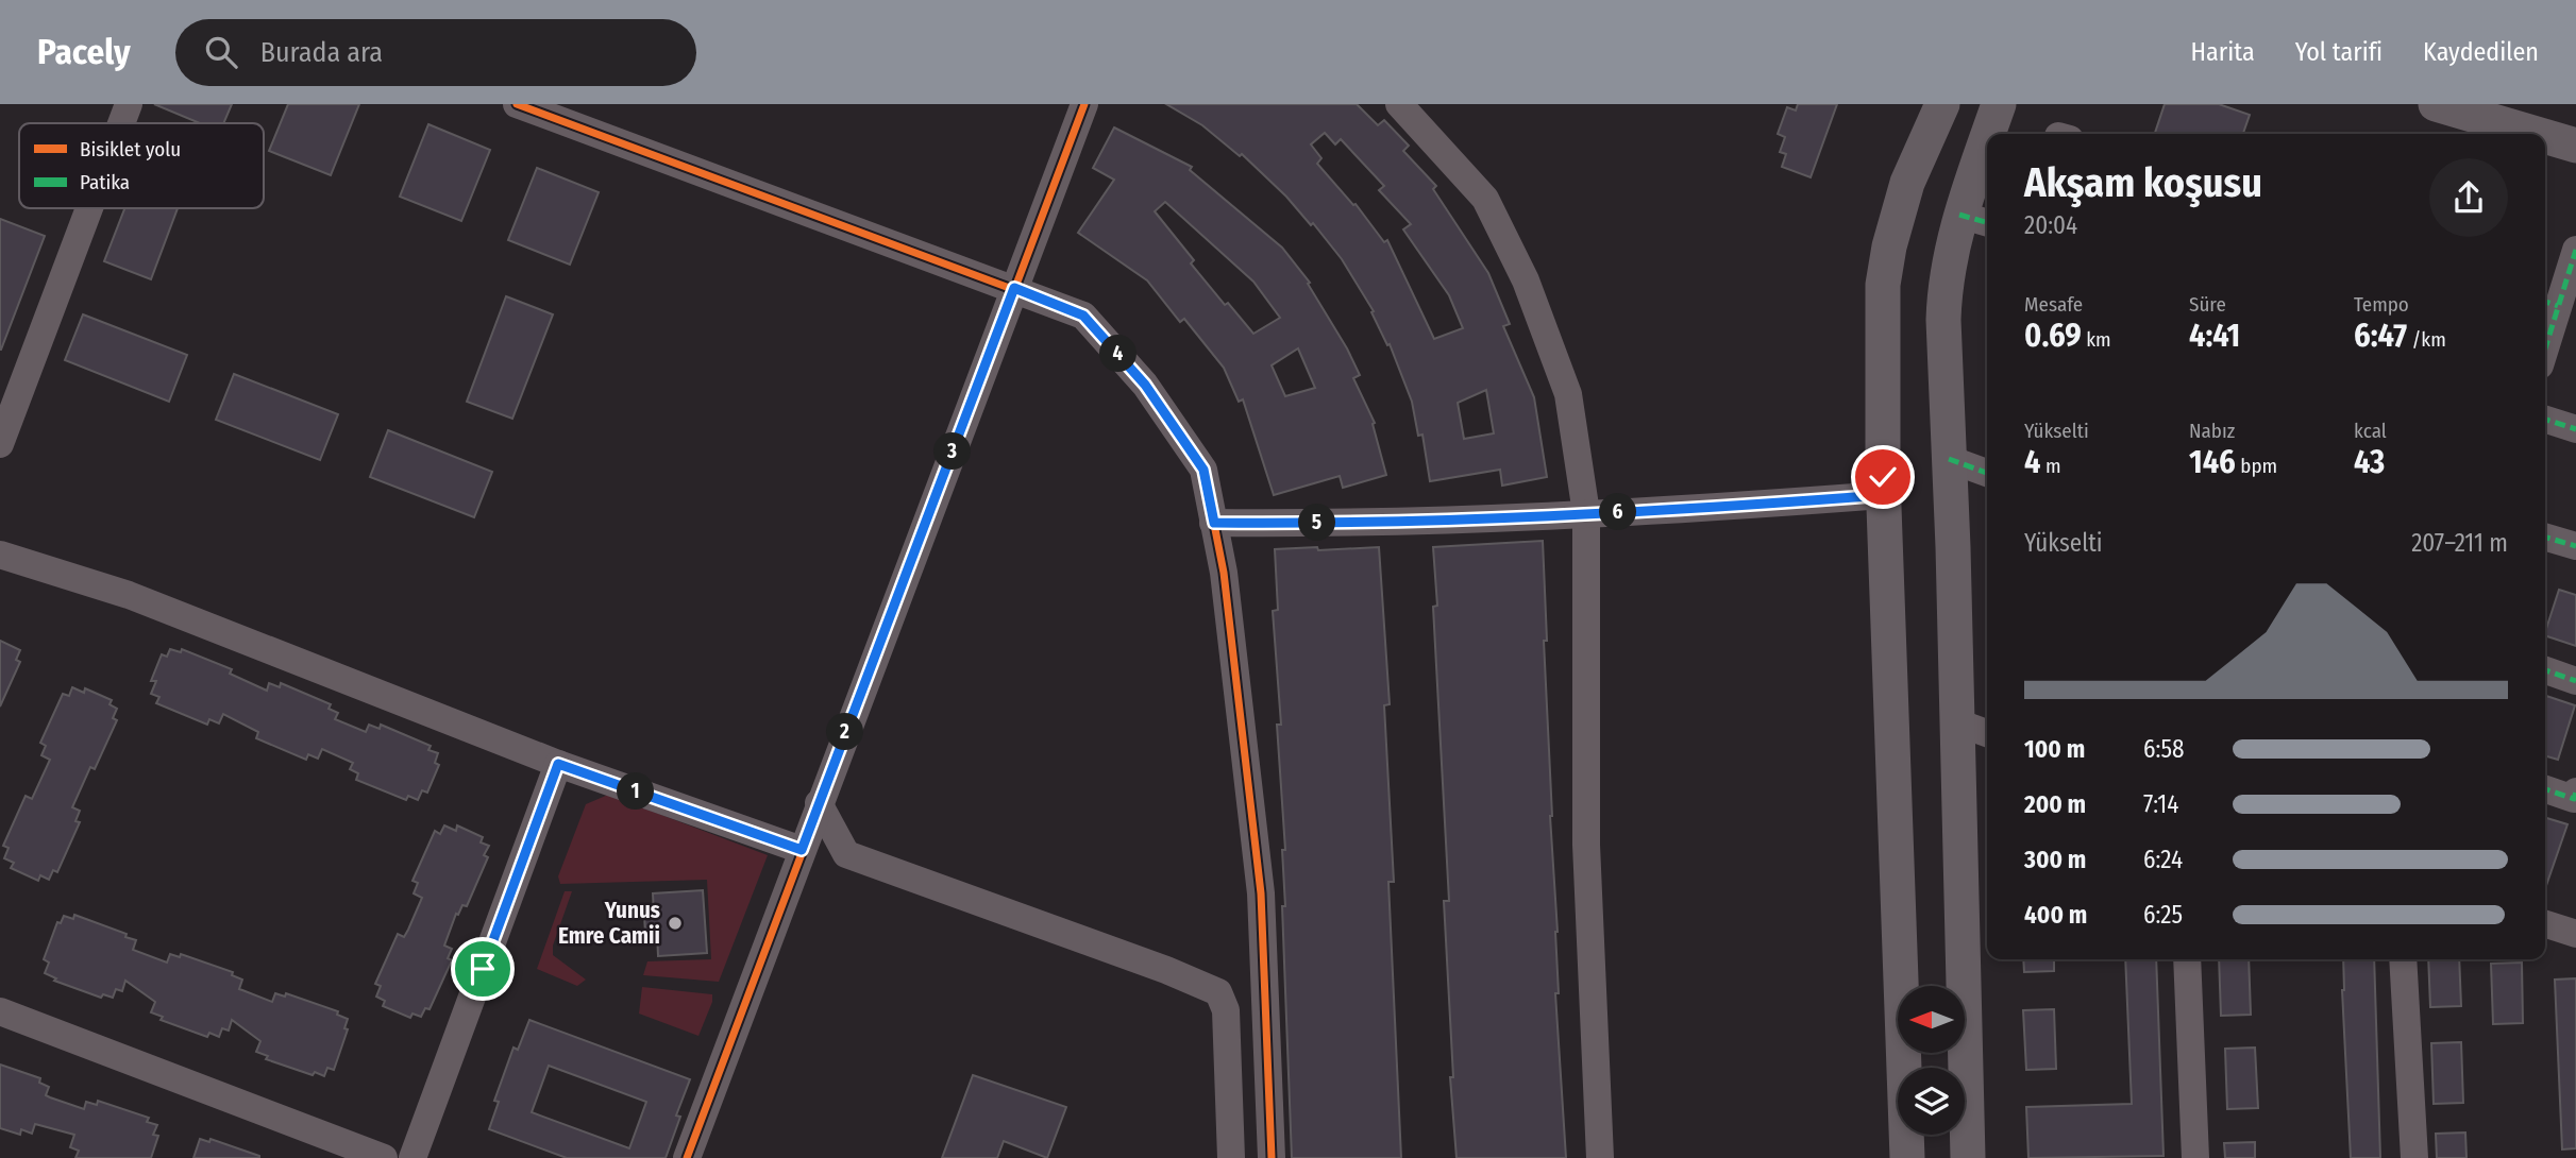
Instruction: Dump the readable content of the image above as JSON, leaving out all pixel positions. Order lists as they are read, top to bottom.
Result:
{
  "places": ["Yunus Emre Camii"],
  "legend": ["Bisiklet yolu", "Patika"],
  "north": "left",
  "page": {
    "header": "Pacely",
    "search": "Burada ara",
    "nav": ["Harita", "Yol tarifi", "Kaydedilen"],
    "heading": ["Akşam koşusu", "20:04"],
    "stats": [
      ["Mesafe", "0.69 km"],
      ["Süre", "4:41"],
      ["Tempo", "6:47 /km"],
      ["Yükselti", "4 m"],
      ["Nabız", "146 bpm"],
      ["kcal", "43"]
    ],
    "pins": [
      "4",
      "3",
      "6",
      "5",
      "2",
      "1"
    ],
    "chart": ["Yükselti", "207–211 m"],
    "list": [
      {
        "name": "100 m",
        "note": "6:58"
      },
      {
        "name": "200 m",
        "note": "7:14"
      },
      {
        "name": "300 m",
        "note": "6:24"
      },
      {
        "name": "400 m",
        "note": "6:25"
      }
    ]
  }
}
